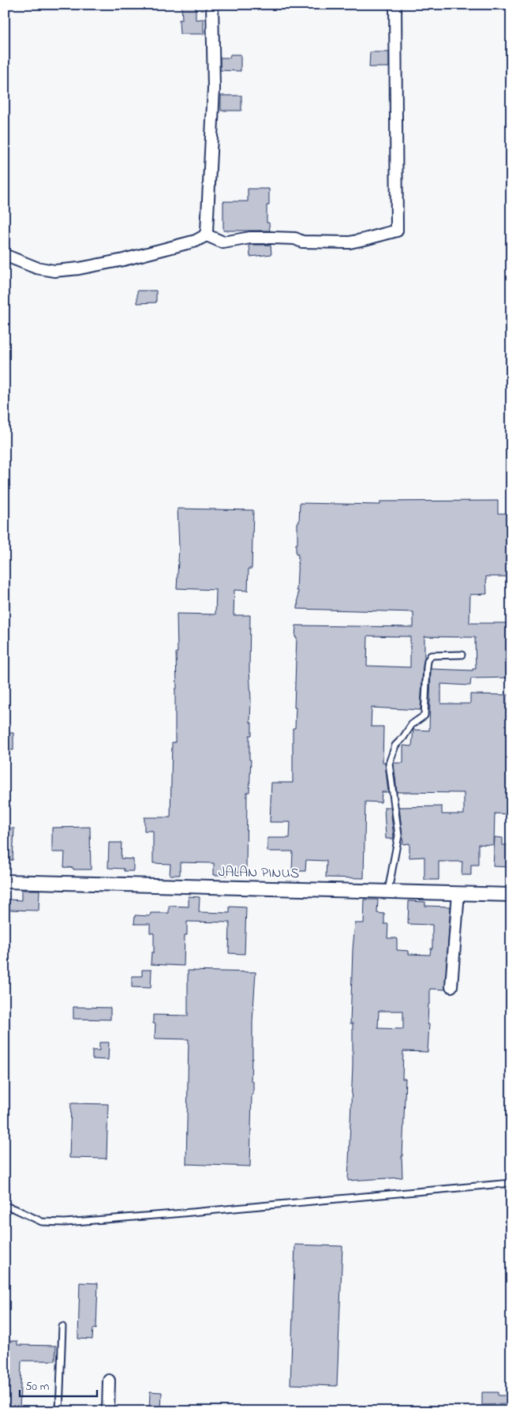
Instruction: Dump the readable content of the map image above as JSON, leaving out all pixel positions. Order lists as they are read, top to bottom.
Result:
{
  "streets": {
    "street": ["JALAN PINUS"]
  },
  "scale_bar": "50 m"
}
